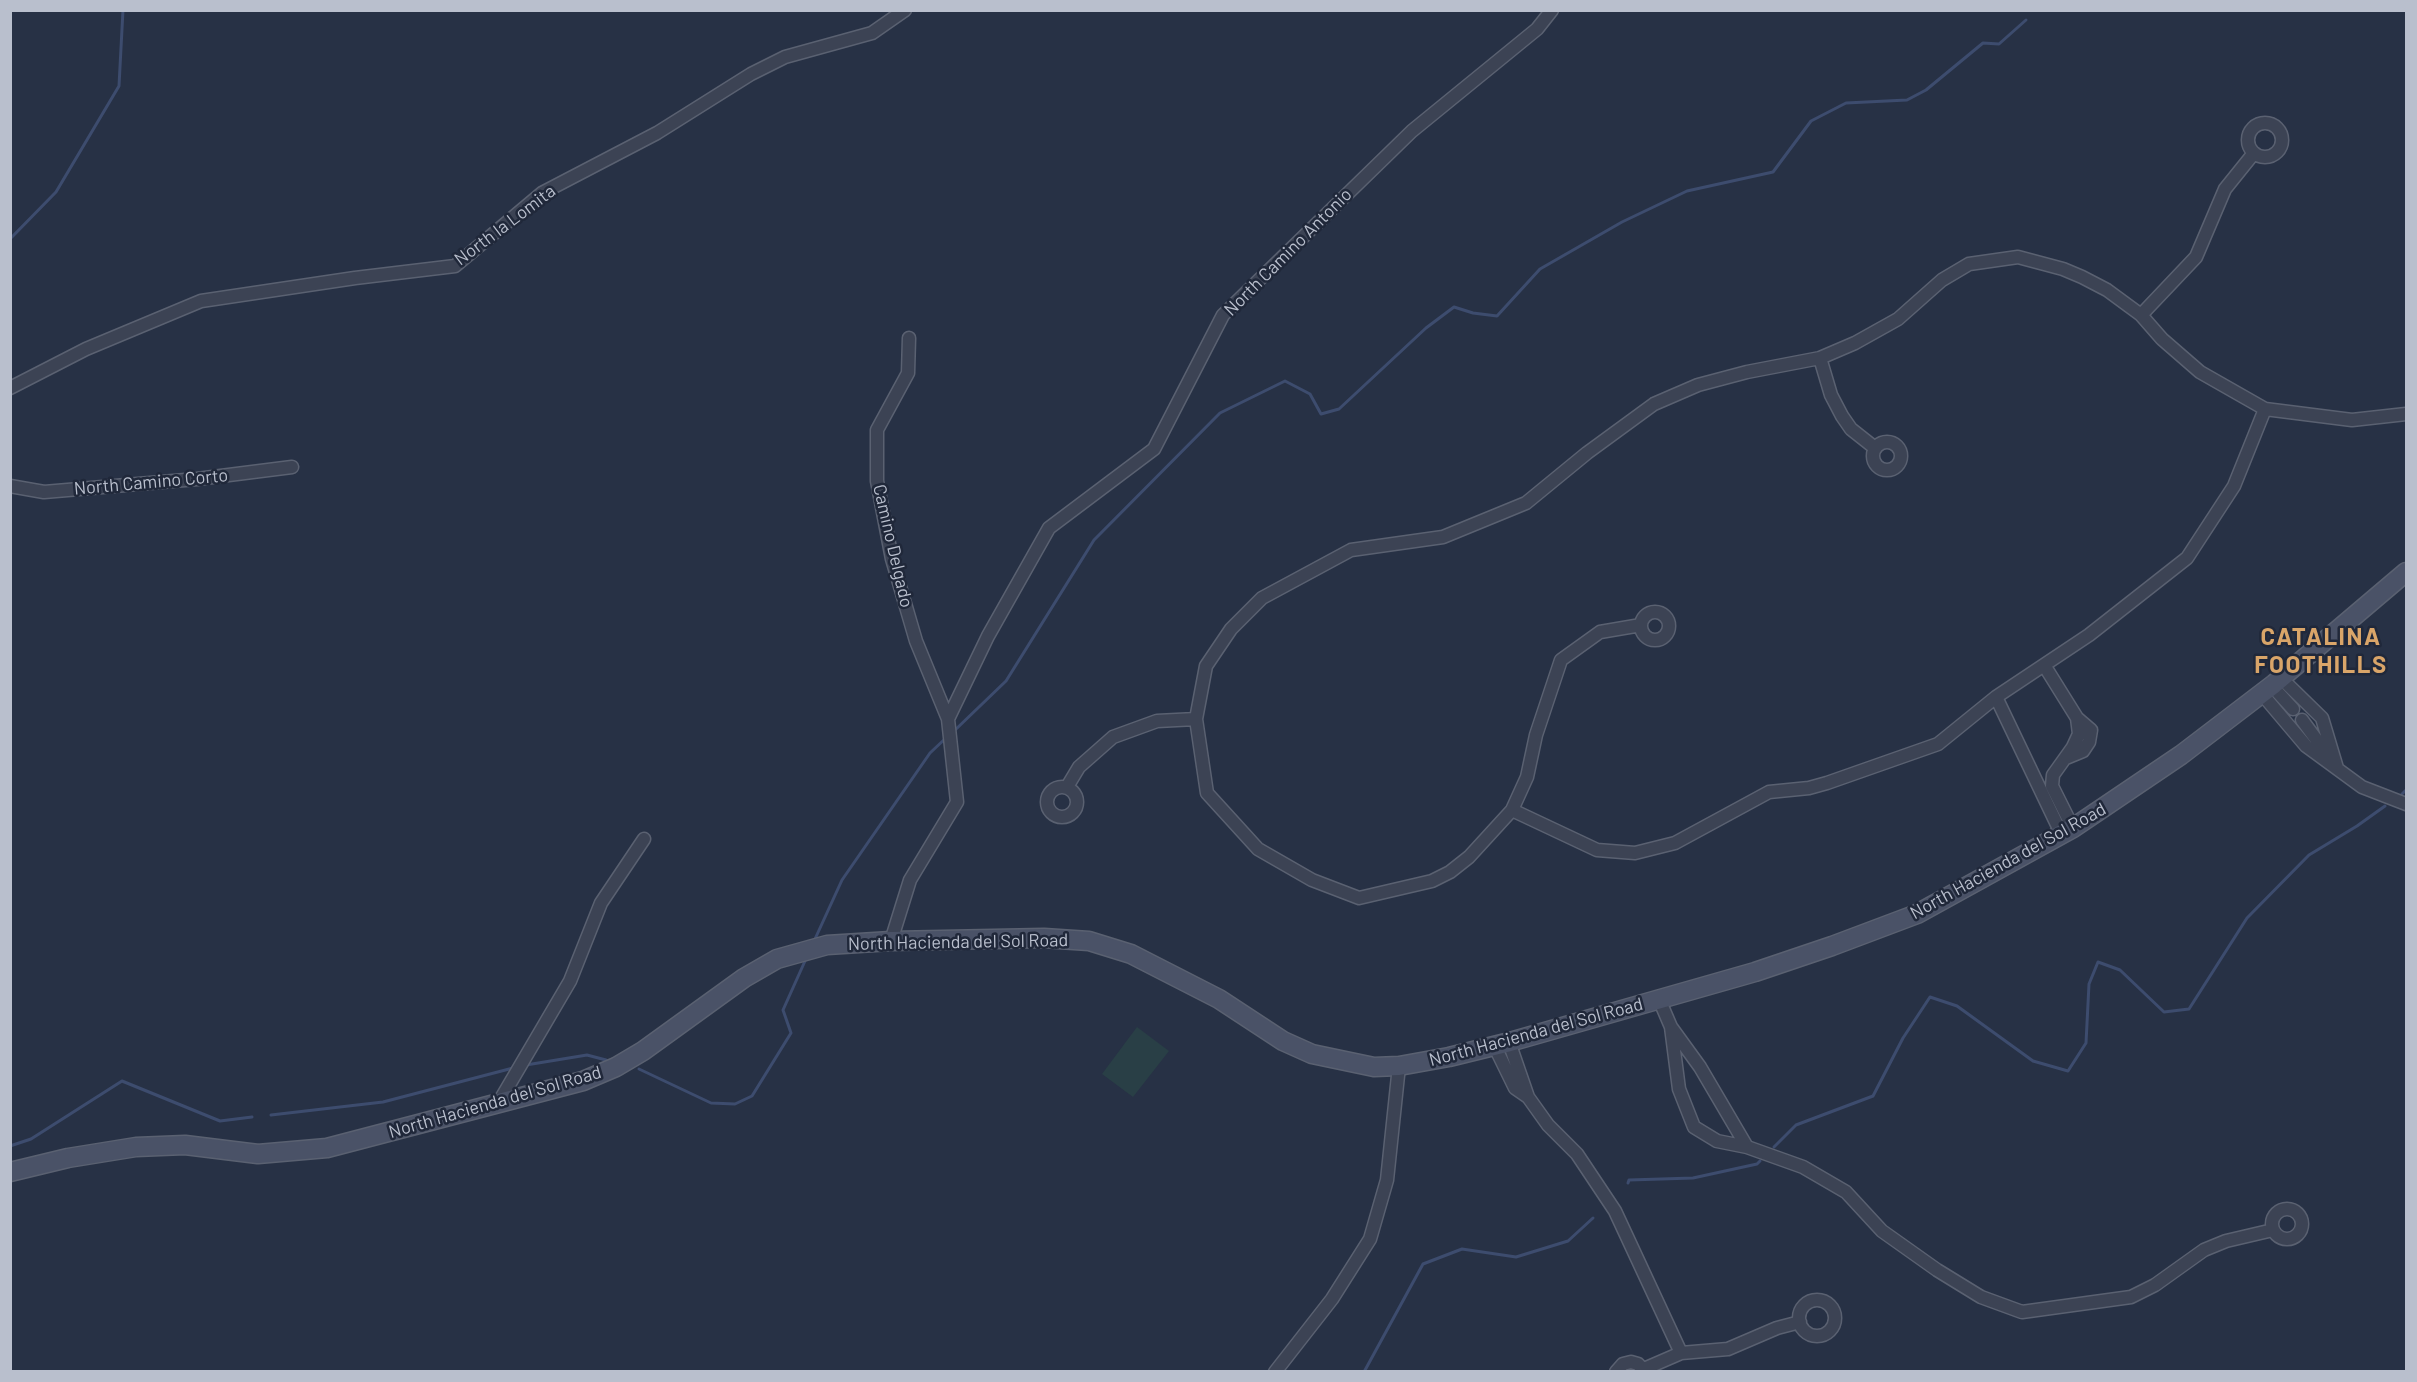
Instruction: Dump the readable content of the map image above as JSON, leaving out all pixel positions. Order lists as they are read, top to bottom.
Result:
{
  "streets": {
    "street": [
      "North la Lomita",
      "North Camino Antonio",
      "North Camino Corto",
      "Camino Delgado",
      "North Hacienda del Sol Road"
    ]
  },
  "crossings": [
    ["North Camino Antonio", "Camino Delgado"]
  ],
  "districts": ["CATALINA FOOTHILLS"]
}
